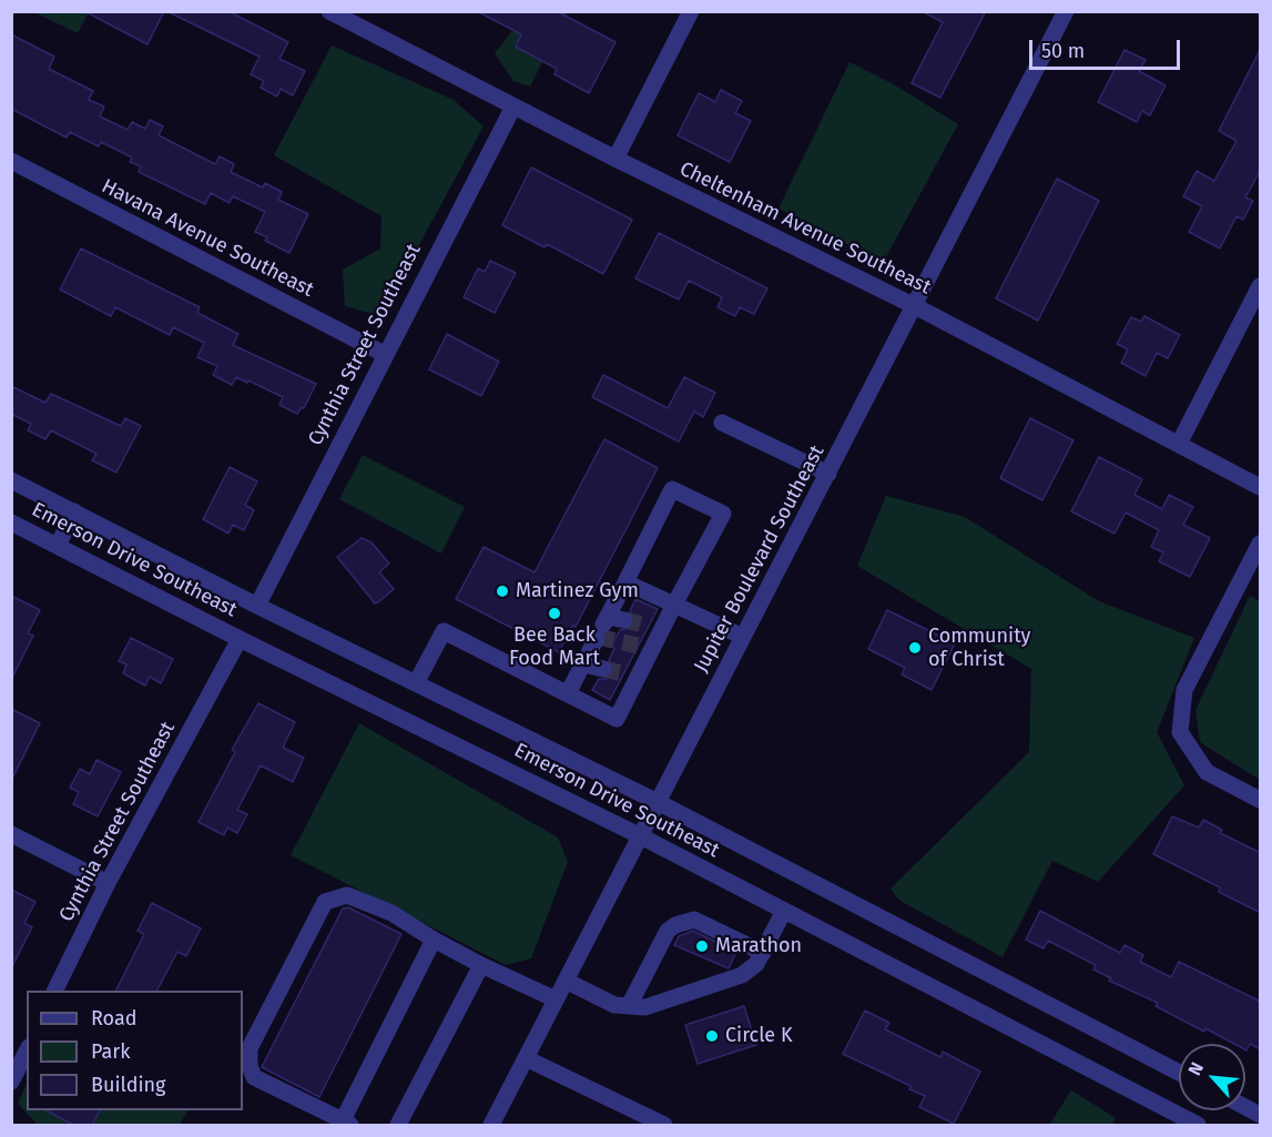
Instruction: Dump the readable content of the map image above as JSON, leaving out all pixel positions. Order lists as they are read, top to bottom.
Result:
{
  "streets": {
    "street": [
      "Cheltenham Avenue Southeast",
      "Havana Avenue Southeast",
      "Cynthia Street Southeast",
      "Jupiter Boulevard Southeast",
      "Emerson Drive Southeast"
    ]
  },
  "crossings": [
    ["Cheltenham Avenue Southeast", "Cynthia Street Southeast"],
    ["Cheltenham Avenue Southeast", "Jupiter Boulevard Southeast"],
    ["Havana Avenue Southeast", "Cynthia Street Southeast"],
    ["Cynthia Street Southeast", "Emerson Drive Southeast"],
    ["Jupiter Boulevard Southeast", "Emerson Drive Southeast"]
  ],
  "places": [
    "Martinez Gym",
    "Bee Back Food Mart",
    "Community of Christ",
    "Marathon",
    "Circle K"
  ],
  "legend": ["Road", "Park", "Building"],
  "scale_bar": "50 m",
  "north": "top left"
}
